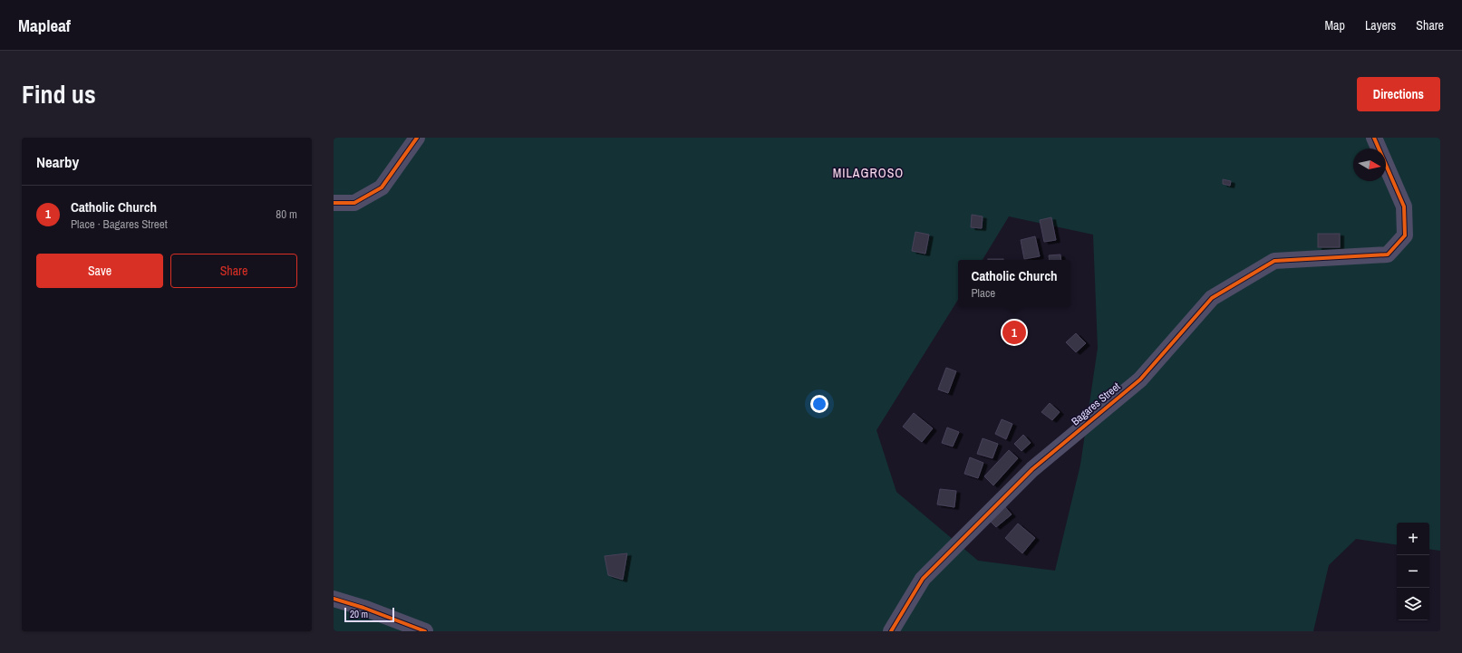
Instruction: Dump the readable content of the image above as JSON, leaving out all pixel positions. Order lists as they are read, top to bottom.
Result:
{
  "streets": {
    "street": ["Bagares Street"]
  },
  "districts": ["MILAGROSO"],
  "scale_bar": "20 m",
  "north": "right",
  "page": {
    "header": "Mapleaf",
    "nav": ["Map", "Layers", "Share"],
    "title": "Find us",
    "buttons": [
      "Directions",
      ["Save", "Share"]
    ],
    "heading": "Nearby",
    "list": [
      {
        "mark": "1",
        "name": "Catholic Church",
        "note": "Place · Bagares Street",
        "value": "80 m"
      }
    ],
    "popup": ["Catholic Church", "Place"],
    "pins": "1",
    "map_buttons": ["+", "−"],
    "scale": "20 m"
  }
}
